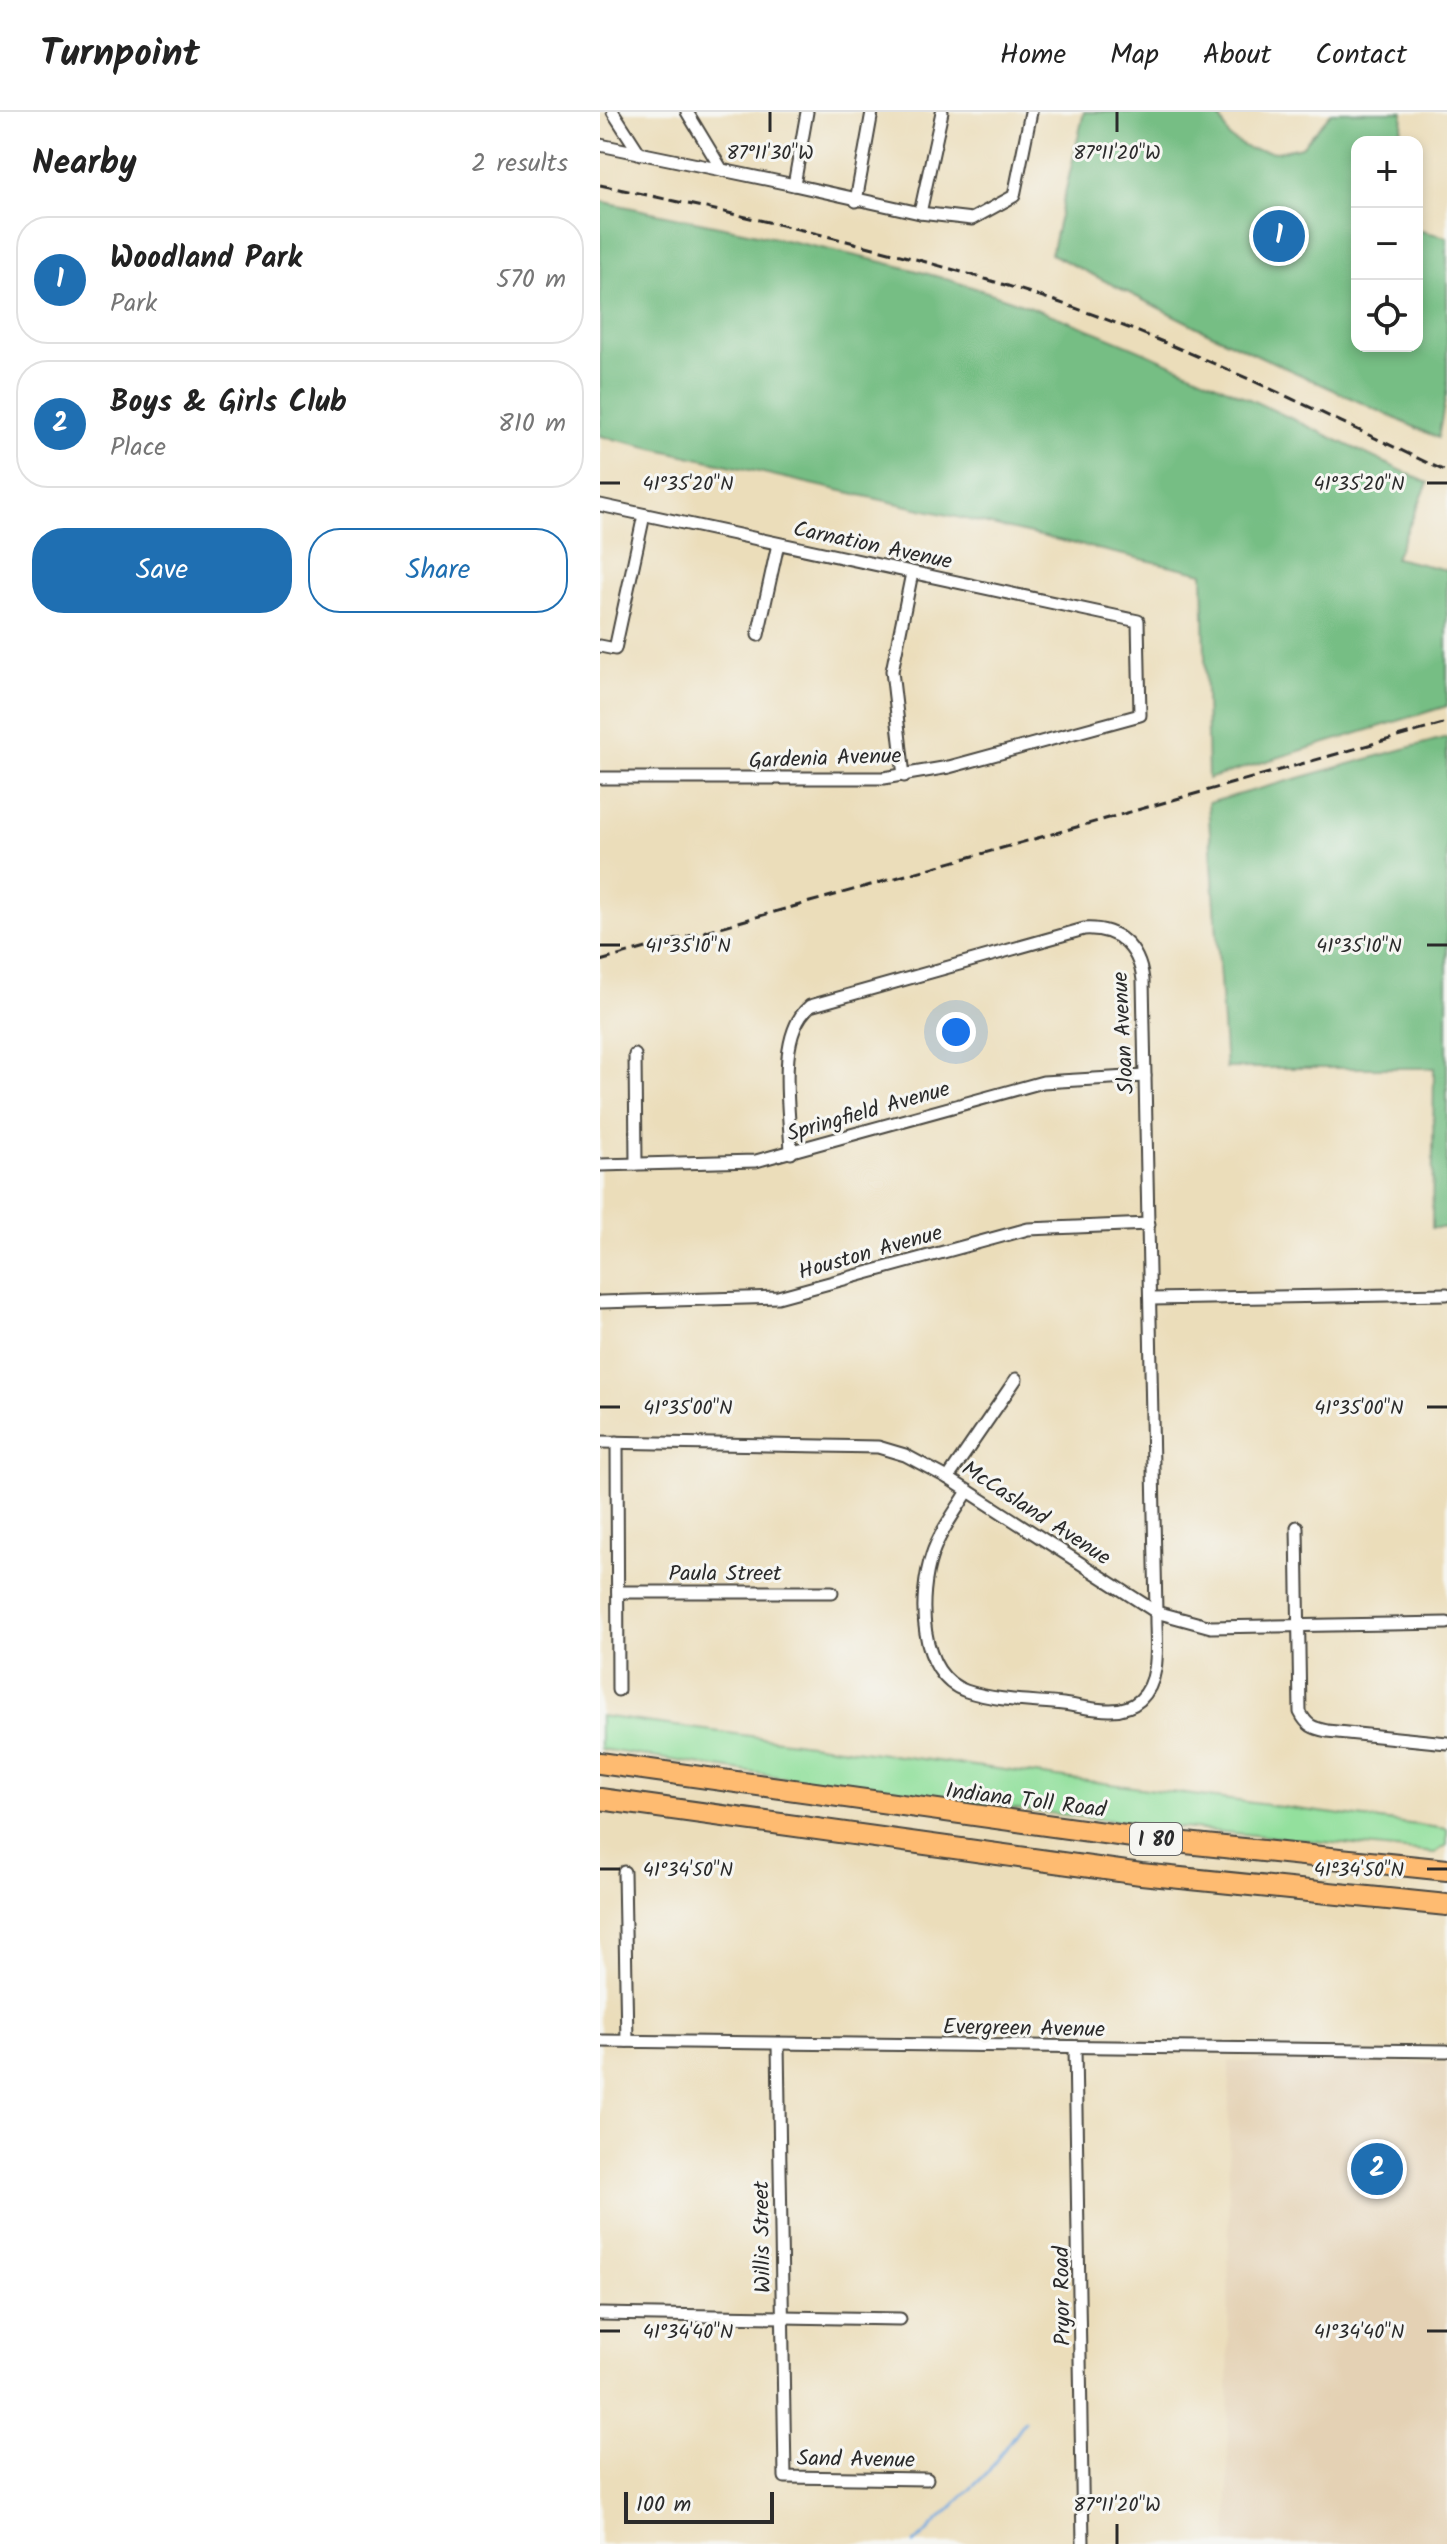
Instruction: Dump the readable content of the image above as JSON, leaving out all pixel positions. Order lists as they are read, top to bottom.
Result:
{
  "streets": {
    "highway": ["Indiana Toll Road", "I 80"],
    "street": [
      "Carnation Avenue",
      "Gardenia Avenue",
      "Sloan Avenue",
      "Springfield Avenue",
      "Houston Avenue",
      "McCasland Avenue",
      "Paula Street",
      "Evergreen Avenue",
      "Willis Street",
      "Pryor Road",
      "Sand Avenue"
    ]
  },
  "crossings": [
    ["Carnation Avenue", "Gardenia Avenue"],
    ["Sloan Avenue", "Springfield Avenue"],
    ["Sloan Avenue", "Houston Avenue"],
    ["Sloan Avenue", "McCasland Avenue"],
    ["Evergreen Avenue", "Willis Street"],
    ["Evergreen Avenue", "Pryor Road"],
    ["Willis Street", "Sand Avenue"]
  ],
  "scale_bar": "100 m",
  "page": {
    "header": "Turnpoint",
    "nav": [
      "Home",
      "Map",
      "About",
      "Contact"
    ],
    "heading": ["Nearby", "2 results"],
    "map_buttons": ["+", "−"],
    "pins": ["1", "2"],
    "list": [
      {
        "mark": "1",
        "name": "Woodland Park",
        "note": "Park",
        "value": "570 m"
      },
      {
        "mark": "2",
        "name": "Boys & Girls Club",
        "note": "Place",
        "value": "810 m"
      }
    ],
    "buttons": ["Save", "Share"],
    "scale": "100 m"
  },
  "coordinates": [
    "87°11'30\"W",
    "87°11'20\"W",
    "41°35'20\"N",
    "41°35'10\"N",
    "41°35'00\"N",
    "41°34'50\"N",
    "41°34'40\"N"
  ]
}
